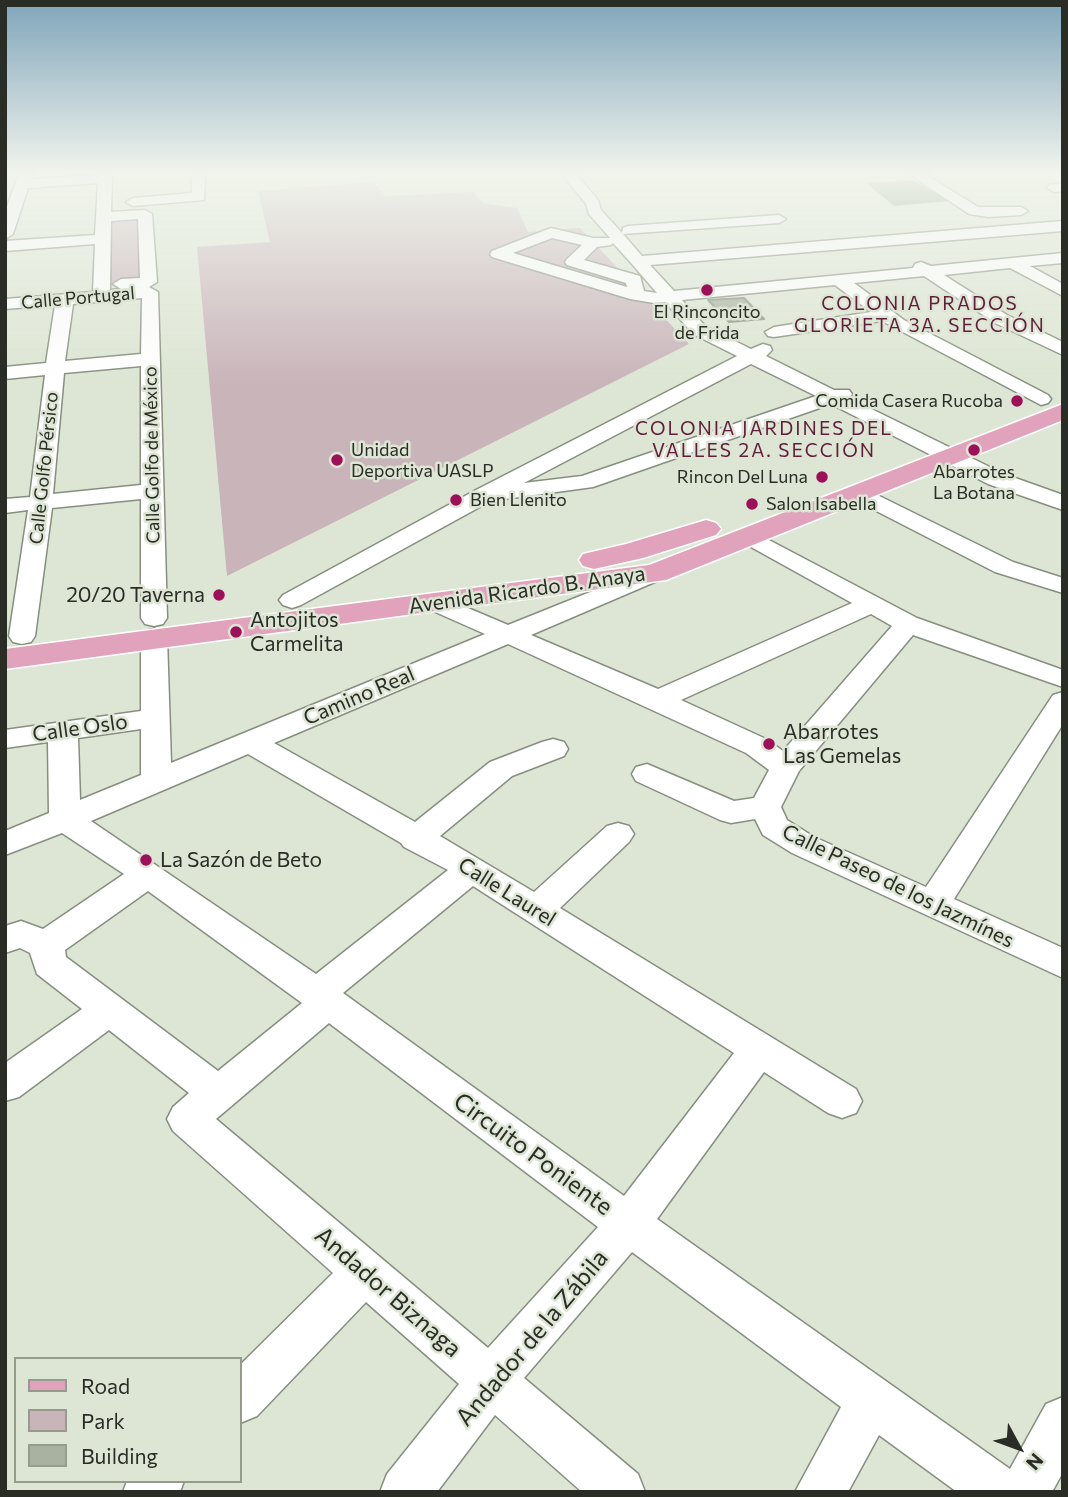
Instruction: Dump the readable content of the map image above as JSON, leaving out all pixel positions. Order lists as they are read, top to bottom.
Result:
{
  "streets": {
    "main road": ["Avenida Ricardo B. Anaya"],
    "street": [
      "Calle Portugal",
      "Calle Golfo de México",
      "Calle Golfo Pérsico",
      "Camino Real",
      "Calle Oslo",
      "Calle Paseo de los Jazmínes",
      "Calle Laurel",
      "Circuito Poniente",
      "Andador Biznaga",
      "Andador de la Zábila"
    ]
  },
  "crossings": [
    ["Calle Portugal", "Calle Golfo de México"],
    ["Calle Portugal", "Calle Golfo Pérsico"],
    ["Calle Golfo de México", "Avenida Ricardo B. Anaya"],
    ["Calle Golfo de México", "Camino Real"],
    ["Calle Golfo de México", "Calle Oslo"],
    ["Calle Golfo Pérsico", "Avenida Ricardo B. Anaya"],
    ["Avenida Ricardo B. Anaya", "Camino Real"],
    ["Camino Real", "Calle Laurel"],
    ["Camino Real", "Circuito Poniente"],
    ["Calle Laurel", "Andador de la Zábila"],
    ["Circuito Poniente", "Andador de la Zábila"],
    ["Andador Biznaga", "Andador de la Zábila"]
  ],
  "districts": ["COLONIA PRADOS GLORIETA 3A. SECCIÓN", "COLONIA JARDINES DEL VALLES 2A. SECCIÓN"],
  "places": [
    "El Rinconcito de Frida",
    "Comida Casera Rucoba",
    "Abarrotes La Botana",
    "Unidad Deportiva UASLP",
    "Rincon Del Luna",
    "Bien Llenito",
    "Salon Isabella",
    "20/20 Taverna",
    "Antojitos Carmelita",
    "Abarrotes Las Gemelas",
    "La Sazón de Beto"
  ],
  "legend": ["Road", "Park", "Building"],
  "north": "bottom right"
}
